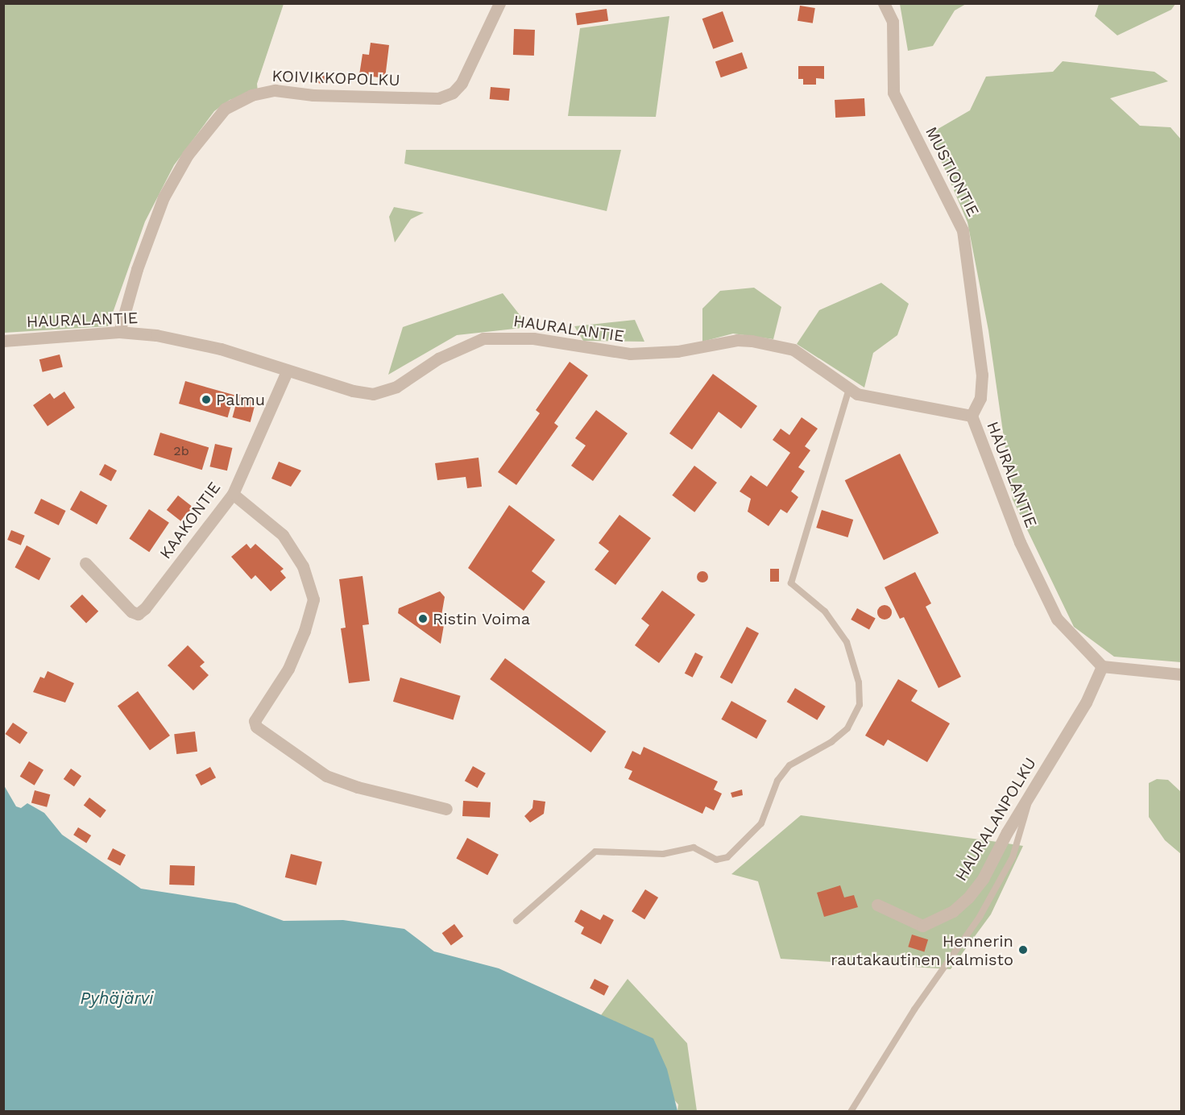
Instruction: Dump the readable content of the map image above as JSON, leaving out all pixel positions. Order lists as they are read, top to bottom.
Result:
{
  "streets": {
    "street": [
      "KOIVIKKOPOLKU",
      "MUSTIONTIE",
      "HAURALANTIE",
      "KAAKONTIE",
      "HAURALANPOLKU"
    ]
  },
  "crossings": [
    ["KOIVIKKOPOLKU", "HAURALANTIE"],
    ["MUSTIONTIE", "HAURALANTIE"],
    ["HAURALANTIE", "KAAKONTIE"],
    ["HAURALANTIE", "HAURALANPOLKU"]
  ],
  "water": ["Pyhäjärvi"],
  "places": ["Palmu", "Ristin Voima", "Hennerin rautakautinen kalmisto"],
  "house_numbers": ["2b"]
}
